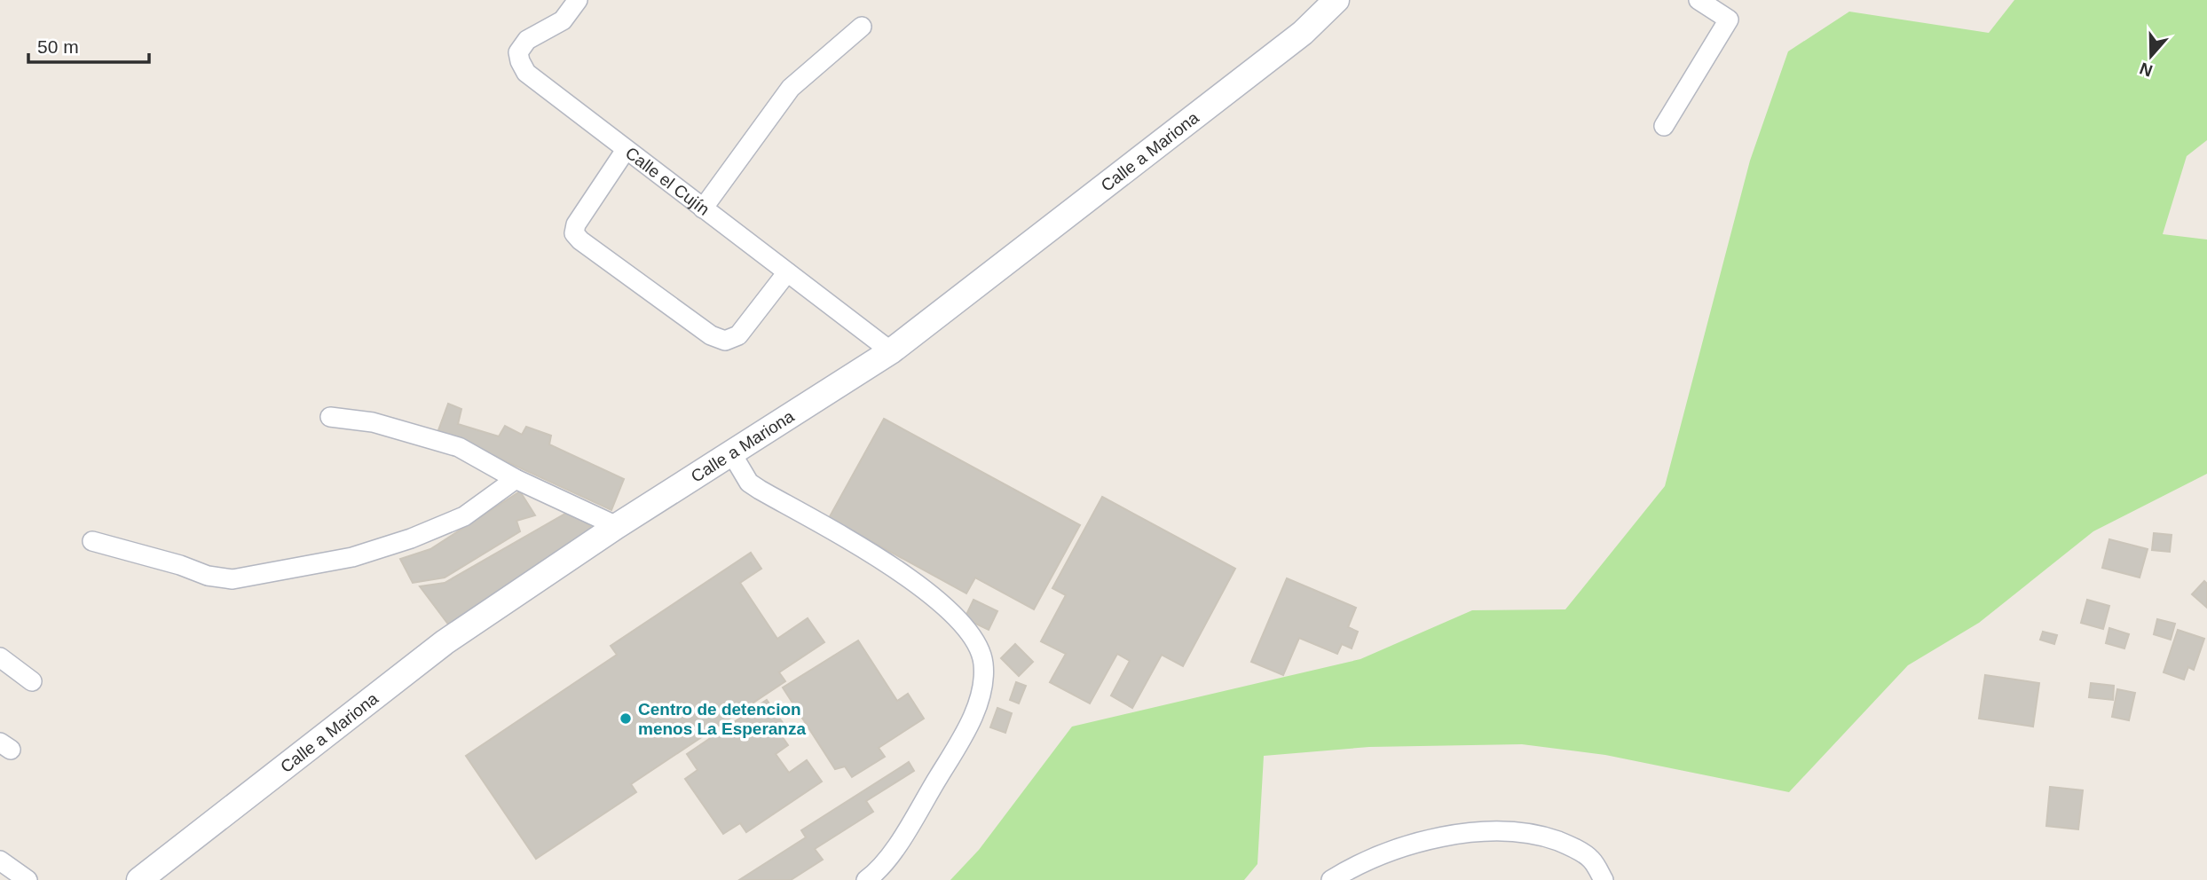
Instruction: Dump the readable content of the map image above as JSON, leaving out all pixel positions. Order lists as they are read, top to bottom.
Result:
{
  "streets": {
    "main road": ["Calle a Mariona"],
    "street": ["Calle el Cujín"]
  },
  "crossings": [
    ["Calle a Mariona", "Calle el Cujín"]
  ],
  "places": ["Centro de detencion menos La Esperanza"],
  "scale_bar": "50 m",
  "north": "bottom"
}
